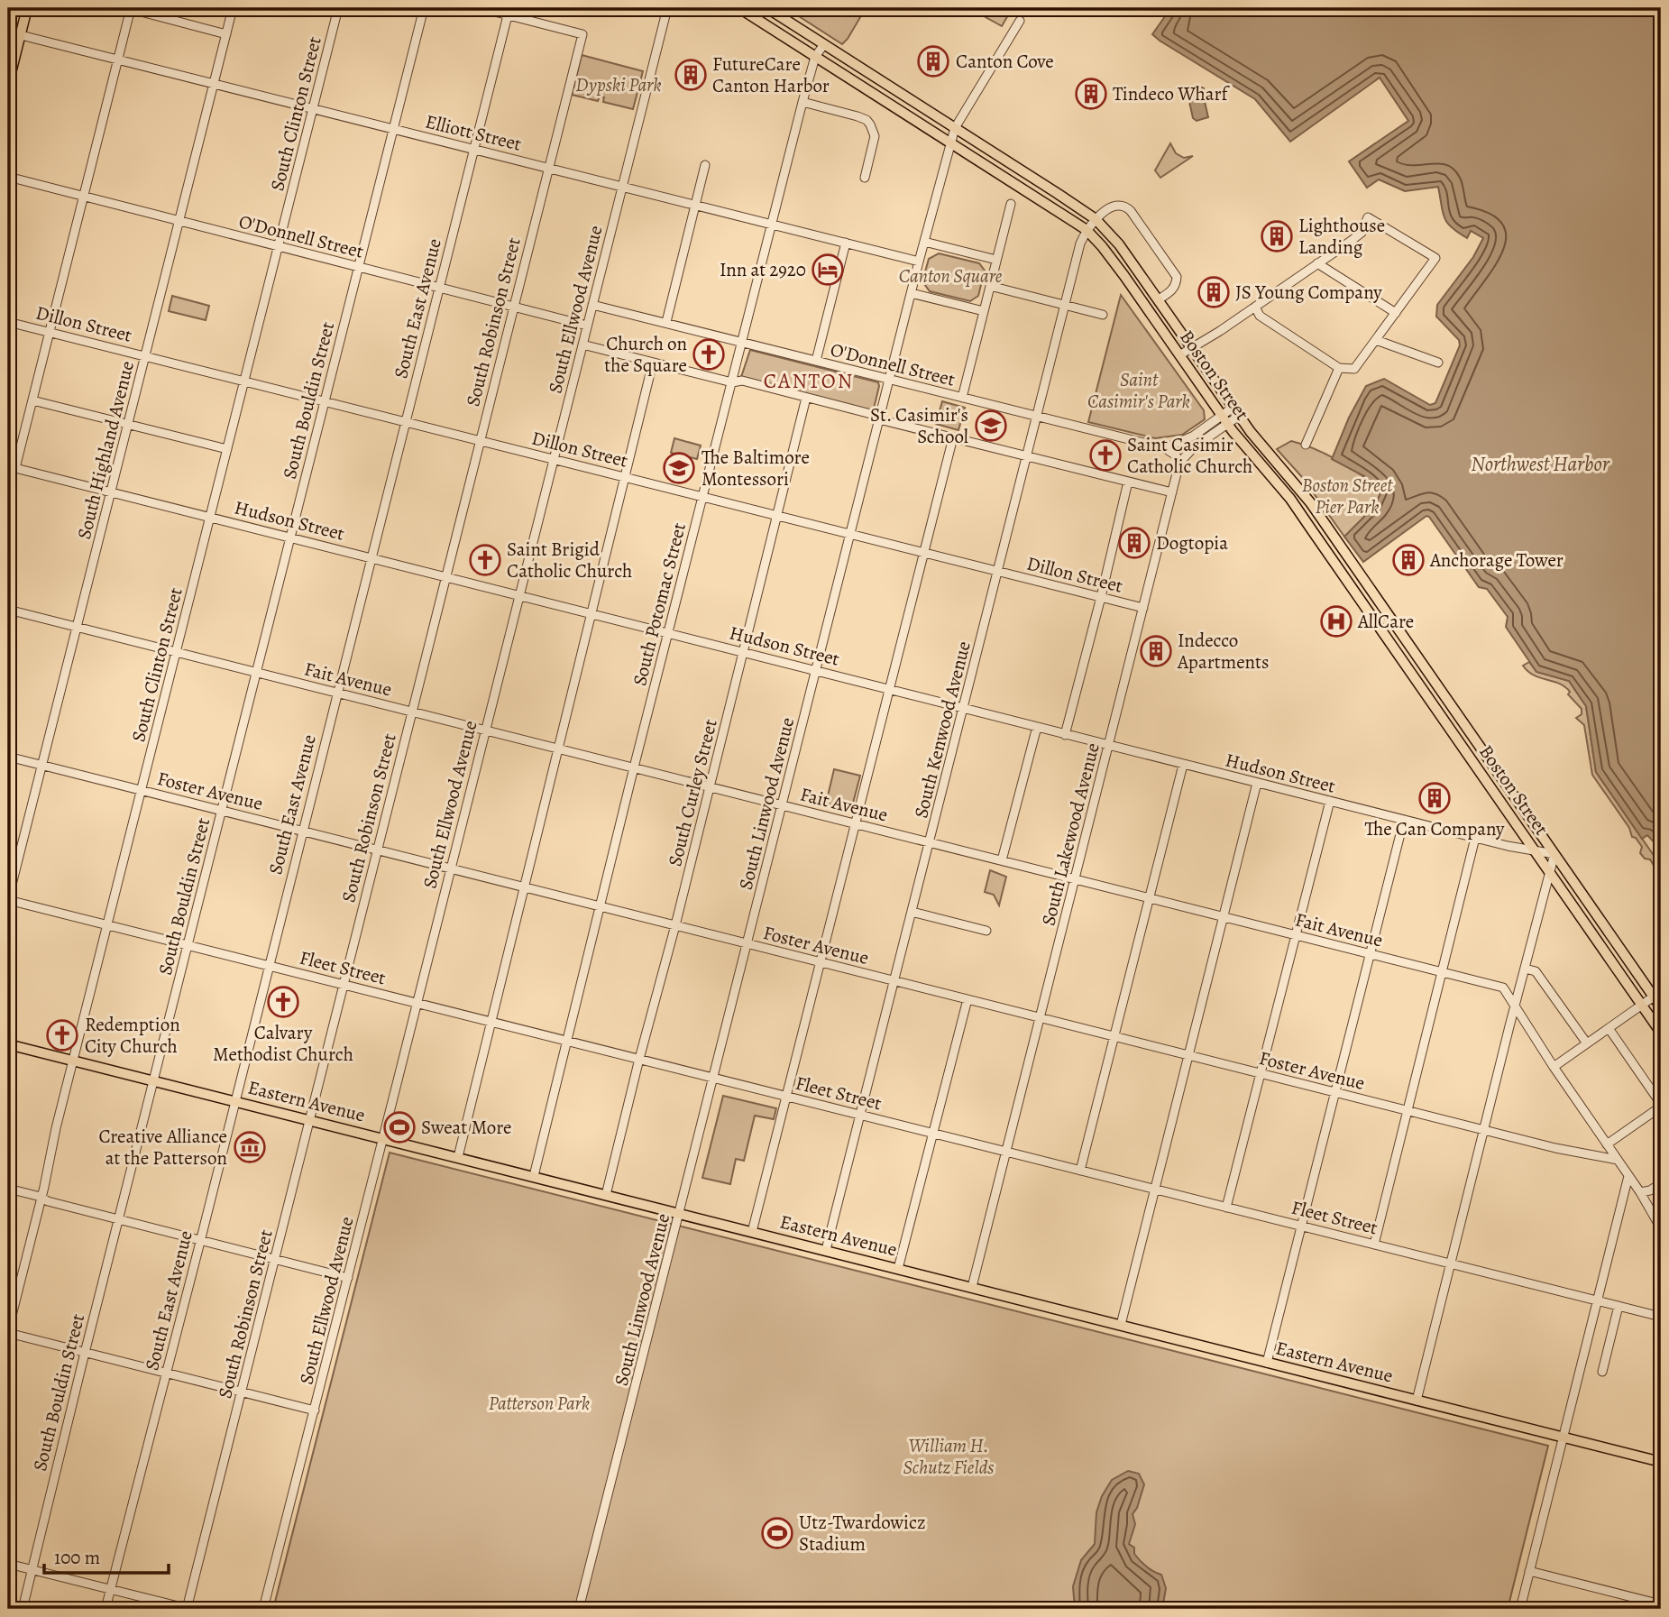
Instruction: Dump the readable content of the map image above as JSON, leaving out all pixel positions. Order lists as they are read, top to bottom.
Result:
{
  "streets": {
    "main road": ["Boston Street", "Eastern Avenue"],
    "street": [
      "South Clinton Street",
      "Elliott Street",
      "O'Donnell Street",
      "South East Avenue",
      "South Ellwood Avenue",
      "South Robinson Street",
      "Dillon Street",
      "South Bouldin Street",
      "South Highland Avenue",
      "Hudson Street",
      "South Potomac Street",
      "Fait Avenue",
      "South Kenwood Avenue",
      "Foster Avenue",
      "South Curley Street",
      "South Linwood Avenue",
      "South Lakewood Avenue",
      "Fleet Street"
    ]
  },
  "crossings": [
    ["South Clinton Street", "Elliott Street"],
    ["South Clinton Street", "O'Donnell Street"],
    ["South Clinton Street", "Dillon Street"],
    ["South Clinton Street", "Hudson Street"],
    ["South Clinton Street", "Fait Avenue"],
    ["South Clinton Street", "Foster Avenue"],
    ["South Clinton Street", "Fleet Street"],
    ["South Clinton Street", "Eastern Avenue"],
    ["Elliott Street", "South East Avenue"],
    ["Elliott Street", "South Ellwood Avenue"],
    ["Elliott Street", "South Robinson Street"],
    ["Elliott Street", "South Bouldin Street"],
    ["Elliott Street", "South Highland Avenue"],
    ["Elliott Street", "South Potomac Street"],
    ["Elliott Street", "South Linwood Avenue"],
    ["O'Donnell Street", "South East Avenue"],
    ["O'Donnell Street", "South Ellwood Avenue"],
    ["O'Donnell Street", "South Robinson Street"],
    ["O'Donnell Street", "South Bouldin Street"],
    ["O'Donnell Street", "South Highland Avenue"],
    ["O'Donnell Street", "South Potomac Street"],
    ["O'Donnell Street", "South Kenwood Avenue"],
    ["O'Donnell Street", "South Linwood Avenue"],
    ["South East Avenue", "South Robinson Street"],
    ["South East Avenue", "Dillon Street"],
    ["South East Avenue", "Hudson Street"],
    ["South East Avenue", "Fait Avenue"],
    ["South East Avenue", "Foster Avenue"],
    ["South East Avenue", "Fleet Street"],
    ["South East Avenue", "Eastern Avenue"],
    ["South Ellwood Avenue", "Dillon Street"],
    ["South Ellwood Avenue", "Hudson Street"],
    ["South Ellwood Avenue", "Fait Avenue"],
    ["South Ellwood Avenue", "Foster Avenue"],
    ["South Ellwood Avenue", "Fleet Street"],
    ["South Ellwood Avenue", "Eastern Avenue"],
    ["South Robinson Street", "Dillon Street"],
    ["South Robinson Street", "Hudson Street"],
    ["South Robinson Street", "Fait Avenue"],
    ["South Robinson Street", "Foster Avenue"],
    ["South Robinson Street", "Fleet Street"],
    ["South Robinson Street", "Eastern Avenue"],
    ["Dillon Street", "South Bouldin Street"],
    ["Dillon Street", "South Highland Avenue"],
    ["Dillon Street", "South Potomac Street"],
    ["Dillon Street", "South Kenwood Avenue"],
    ["Dillon Street", "South Curley Street"],
    ["Dillon Street", "South Linwood Avenue"],
    ["Dillon Street", "South Lakewood Avenue"],
    ["Boston Street", "Hudson Street"],
    ["Boston Street", "South Potomac Street"],
    ["Boston Street", "South Kenwood Avenue"],
    ["Boston Street", "South Linwood Avenue"],
    ["South Bouldin Street", "Hudson Street"],
    ["South Bouldin Street", "Fait Avenue"],
    ["South Bouldin Street", "Foster Avenue"],
    ["South Bouldin Street", "Fleet Street"],
    ["South Bouldin Street", "Eastern Avenue"],
    ["South Highland Avenue", "Hudson Street"],
    ["South Highland Avenue", "Fait Avenue"],
    ["South Highland Avenue", "Foster Avenue"],
    ["South Highland Avenue", "Fleet Street"],
    ["Hudson Street", "South Potomac Street"],
    ["Hudson Street", "South Kenwood Avenue"],
    ["Hudson Street", "South Curley Street"],
    ["Hudson Street", "South Linwood Avenue"],
    ["Hudson Street", "South Lakewood Avenue"],
    ["South Potomac Street", "Fait Avenue"],
    ["South Potomac Street", "Foster Avenue"],
    ["South Potomac Street", "Fleet Street"],
    ["South Potomac Street", "Eastern Avenue"],
    ["Fait Avenue", "South Kenwood Avenue"],
    ["Fait Avenue", "Foster Avenue"],
    ["Fait Avenue", "South Curley Street"],
    ["Fait Avenue", "South Linwood Avenue"],
    ["Fait Avenue", "South Lakewood Avenue"],
    ["South Kenwood Avenue", "Foster Avenue"],
    ["South Kenwood Avenue", "Fleet Street"],
    ["South Kenwood Avenue", "Eastern Avenue"],
    ["Foster Avenue", "South Curley Street"],
    ["Foster Avenue", "South Linwood Avenue"],
    ["Foster Avenue", "South Lakewood Avenue"],
    ["South Curley Street", "Fleet Street"],
    ["South Curley Street", "Eastern Avenue"],
    ["South Linwood Avenue", "Fleet Street"],
    ["South Linwood Avenue", "Eastern Avenue"],
    ["South Lakewood Avenue", "Fleet Street"],
    ["South Lakewood Avenue", "Eastern Avenue"]
  ],
  "districts": ["CANTON"],
  "water": ["Northwest Harbor"],
  "parks": [
    "Dypski Park",
    "Canton Square",
    "Saint Casimir's Park",
    "Boston Street Pier Park",
    "Patterson Park",
    "William H. Schutz Fields"
  ],
  "places": {
    "building": [
      "Canton Cove",
      "FutureCare Canton Harbor",
      "Tindeco Wharf",
      "Lighthouse Landing",
      "JS Young Company",
      "Dogtopia",
      "Anchorage Tower",
      "Indecco Apartments",
      "The Can Company"
    ],
    "hotel": ["Inn at 2920"],
    "church": [
      "Church on the Square",
      "Saint Casimir Catholic Church",
      "Saint Brigid Catholic Church",
      "Calvary Methodist Church",
      "Redemption City Church"
    ],
    "school or university": ["St. Casimir's School", "The Baltimore Montessori"],
    "hospital": ["AllCare"],
    "sports": ["Sweat More", "Utz-Twardowicz Stadium"],
    "museum": ["Creative Alliance at the Patterson"]
  },
  "scale_bar": "100 m"
}
